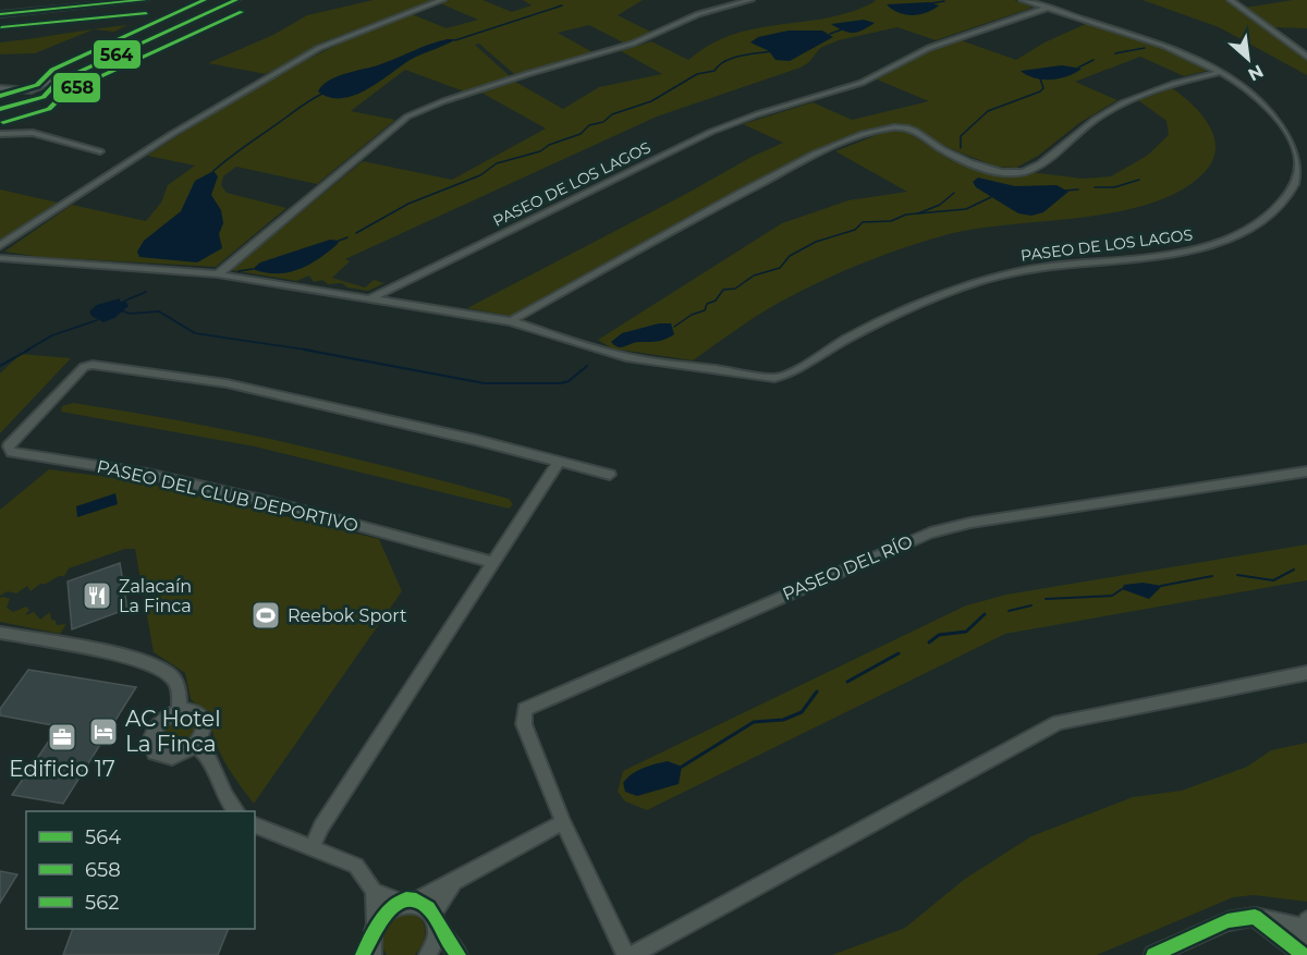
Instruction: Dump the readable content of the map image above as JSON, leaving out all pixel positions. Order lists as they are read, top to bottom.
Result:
{
  "streets": {
    "street": ["PASEO DE LOS LAGOS", "PASEO DEL CLUB DEPORTIVO", "PASEO DEL RÍO"]
  },
  "places": {
    "restaurant": ["Zalacaín La Finca"],
    "sports": ["Reebok Sport"],
    "hotel": ["AC Hotel La Finca"],
    "office": ["Edificio 17"]
  },
  "lines": ["transit line 564", "transit line 562", "transit line 658"],
  "legend": ["564", "658", "562"],
  "north": "bottom right"
}
